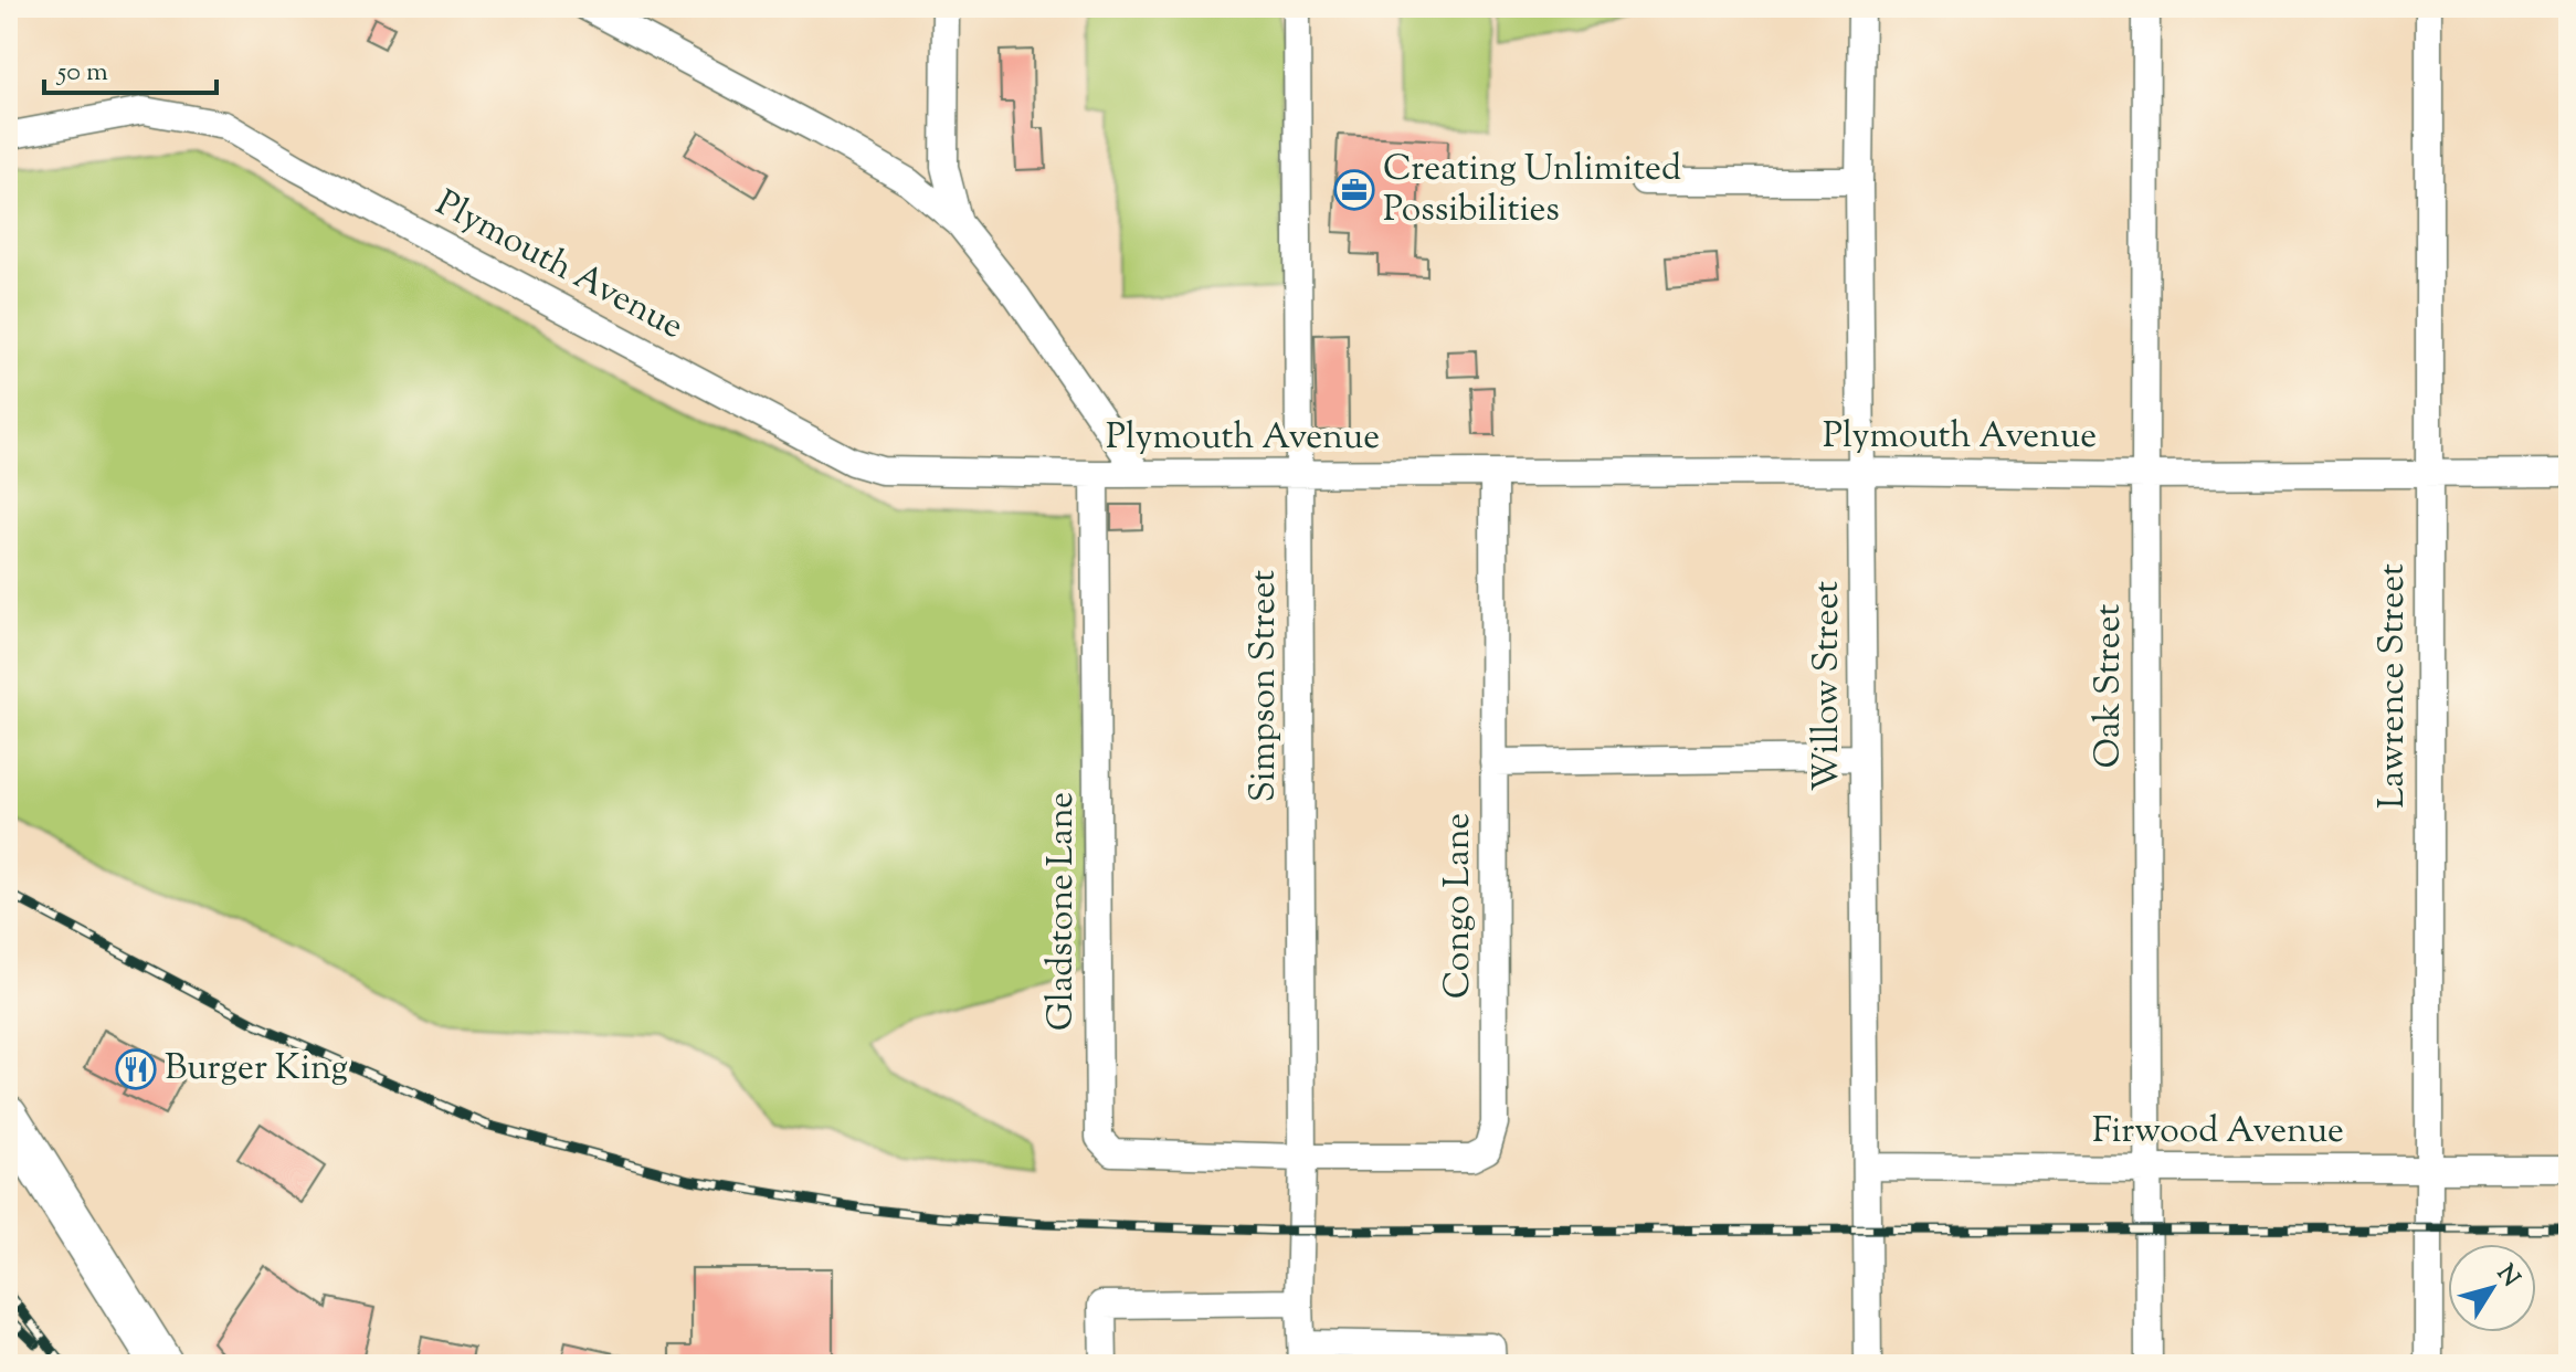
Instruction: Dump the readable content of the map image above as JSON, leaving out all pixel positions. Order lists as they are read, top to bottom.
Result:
{
  "streets": {
    "street": [
      "Plymouth Avenue",
      "Simpson Street",
      "Willow Street",
      "Oak Street",
      "Lawrence Street",
      "Congo Lane",
      "Gladstone Lane",
      "Firwood Avenue"
    ]
  },
  "crossings": [
    ["Plymouth Avenue", "Simpson Street"],
    ["Plymouth Avenue", "Willow Street"],
    ["Plymouth Avenue", "Oak Street"],
    ["Plymouth Avenue", "Lawrence Street"],
    ["Plymouth Avenue", "Congo Lane"],
    ["Plymouth Avenue", "Gladstone Lane"],
    ["Simpson Street", "Congo Lane"],
    ["Simpson Street", "Gladstone Lane"],
    ["Willow Street", "Firwood Avenue"],
    ["Oak Street", "Firwood Avenue"],
    ["Lawrence Street", "Firwood Avenue"],
    ["Congo Lane", "Gladstone Lane"]
  ],
  "places": {
    "office": ["Creating Unlimited Possibilities"],
    "restaurant": ["Burger King"]
  },
  "scale_bar": "50 m",
  "north": "top right"
}
